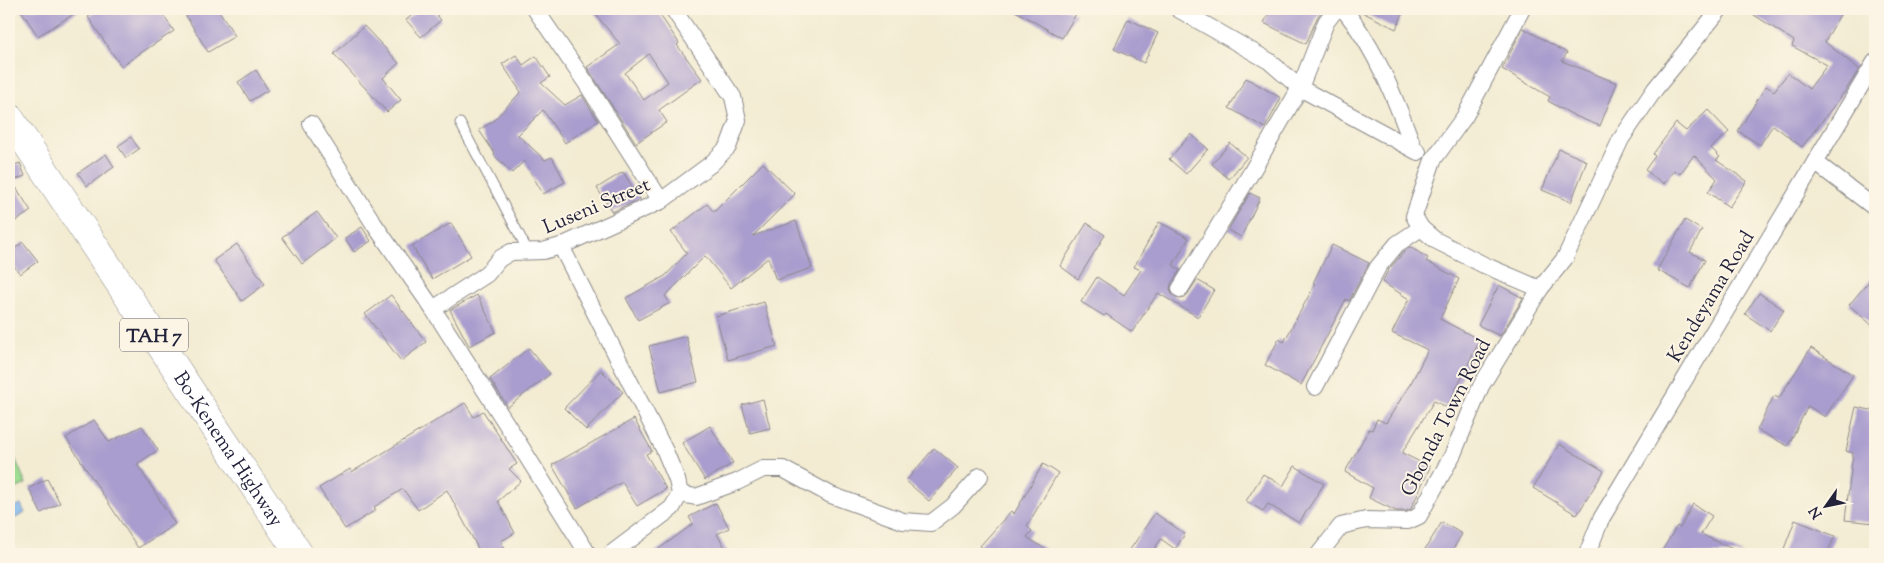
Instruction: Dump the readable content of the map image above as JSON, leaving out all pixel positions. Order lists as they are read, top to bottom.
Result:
{
  "streets": {
    "highway": ["TAH 7", "Bo-Kenema Highway"],
    "street": ["Luseni Street", "Kendeyama Road", "Gbonda Town Road"]
  },
  "north": "bottom left"
}
